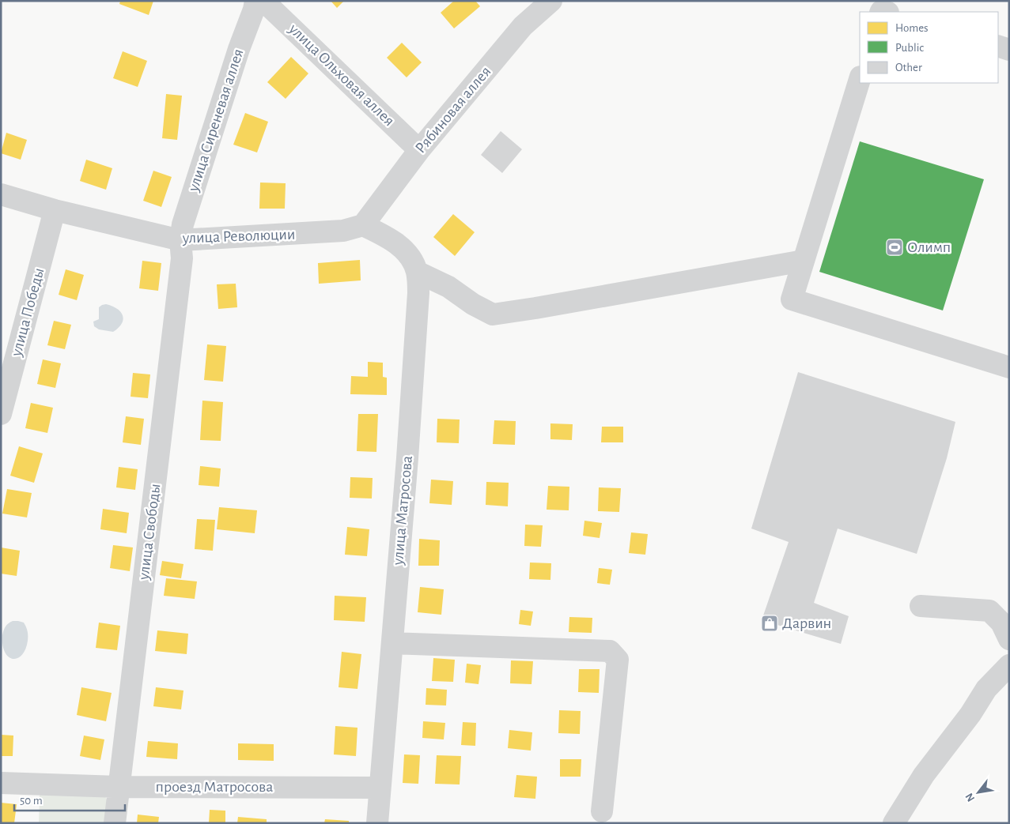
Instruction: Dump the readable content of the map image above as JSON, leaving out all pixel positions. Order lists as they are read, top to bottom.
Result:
{
  "streets": {
    "street": [
      "улица Ольховая аллея",
      "Рябиновая аллея",
      "улица Сиреневая аллея",
      "улица Революции",
      "улица Победы",
      "улица Матросова",
      "улица Свободы",
      "проезд Матросова"
    ]
  },
  "crossings": [
    ["улица Ольховая аллея", "Рябиновая аллея"],
    ["Рябиновая аллея", "улица Революции"],
    ["Рябиновая аллея", "улица Матросова"],
    ["улица Сиреневая аллея", "улица Революции"],
    ["улица Сиреневая аллея", "улица Свободы"],
    ["улица Революции", "улица Победы"],
    ["улица Революции", "улица Матросова"],
    ["улица Революции", "улица Свободы"],
    ["улица Матросова", "проезд Матросова"],
    ["улица Свободы", "проезд Матросова"]
  ],
  "places": {
    "sports": ["Олимп"],
    "shop": ["Дарвин"]
  },
  "legend": ["Homes", "Public", "Other"],
  "scale_bar": "50 m",
  "north": "bottom left"
}
